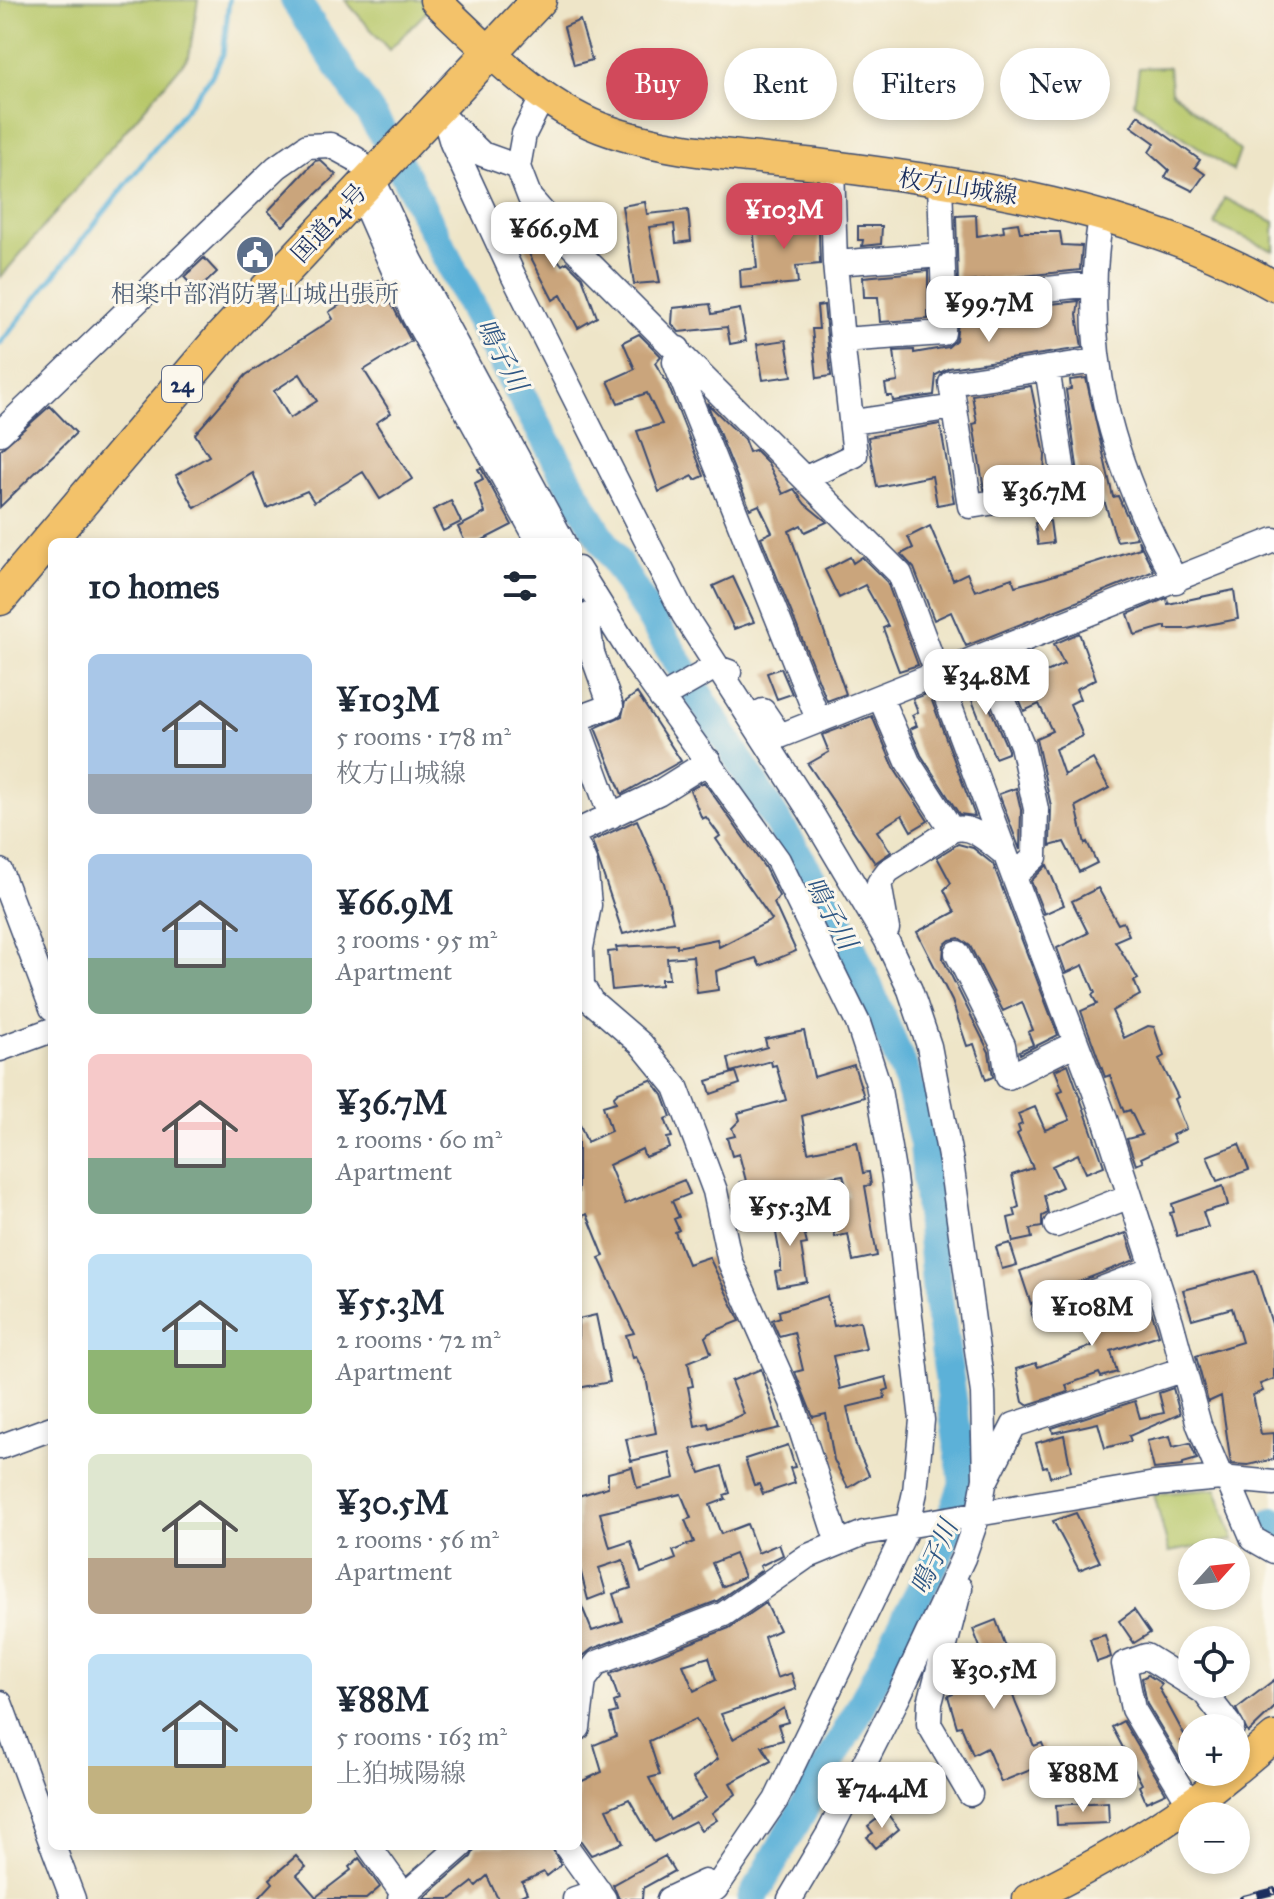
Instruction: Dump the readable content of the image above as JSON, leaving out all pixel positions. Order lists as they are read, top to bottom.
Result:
{
  "streets": {
    "highway": ["国道24号", "24"],
    "main road": ["枚方山城線"]
  },
  "crossings": [
    ["枚方山城線", "国道24号"]
  ],
  "water": ["鳴子川"],
  "places": {
    "public building": ["相楽中部消防署山城出張所"]
  },
  "north": "top right",
  "page": {
    "chip": [
      "Buy",
      "Rent",
      "Filters",
      "New"
    ],
    "price": [
      "¥103M",
      "¥66.9M",
      "¥99.7M",
      "¥36.7M",
      "¥34.8M",
      "¥55.3M",
      "¥108M",
      "¥30.5M",
      "¥88M",
      "¥74.4M"
    ],
    "heading": "10 homes",
    "list": [
      {
        "name": "¥103M",
        "note": "5 rooms · 178 m² · 枚方山城線"
      },
      {
        "name": "¥66.9M",
        "note": "3 rooms · 95 m² · Apartment"
      },
      {
        "name": "¥36.7M",
        "note": "2 rooms · 60 m² · Apartment"
      },
      {
        "name": "¥55.3M",
        "note": "2 rooms · 72 m² · Apartment"
      },
      {
        "name": "¥30.5M",
        "note": "2 rooms · 56 m² · Apartment"
      },
      {
        "name": "¥88M",
        "note": "5 rooms · 163 m² · 上狛城陽線"
      }
    ],
    "map_buttons": ["+", "−"]
  }
}
